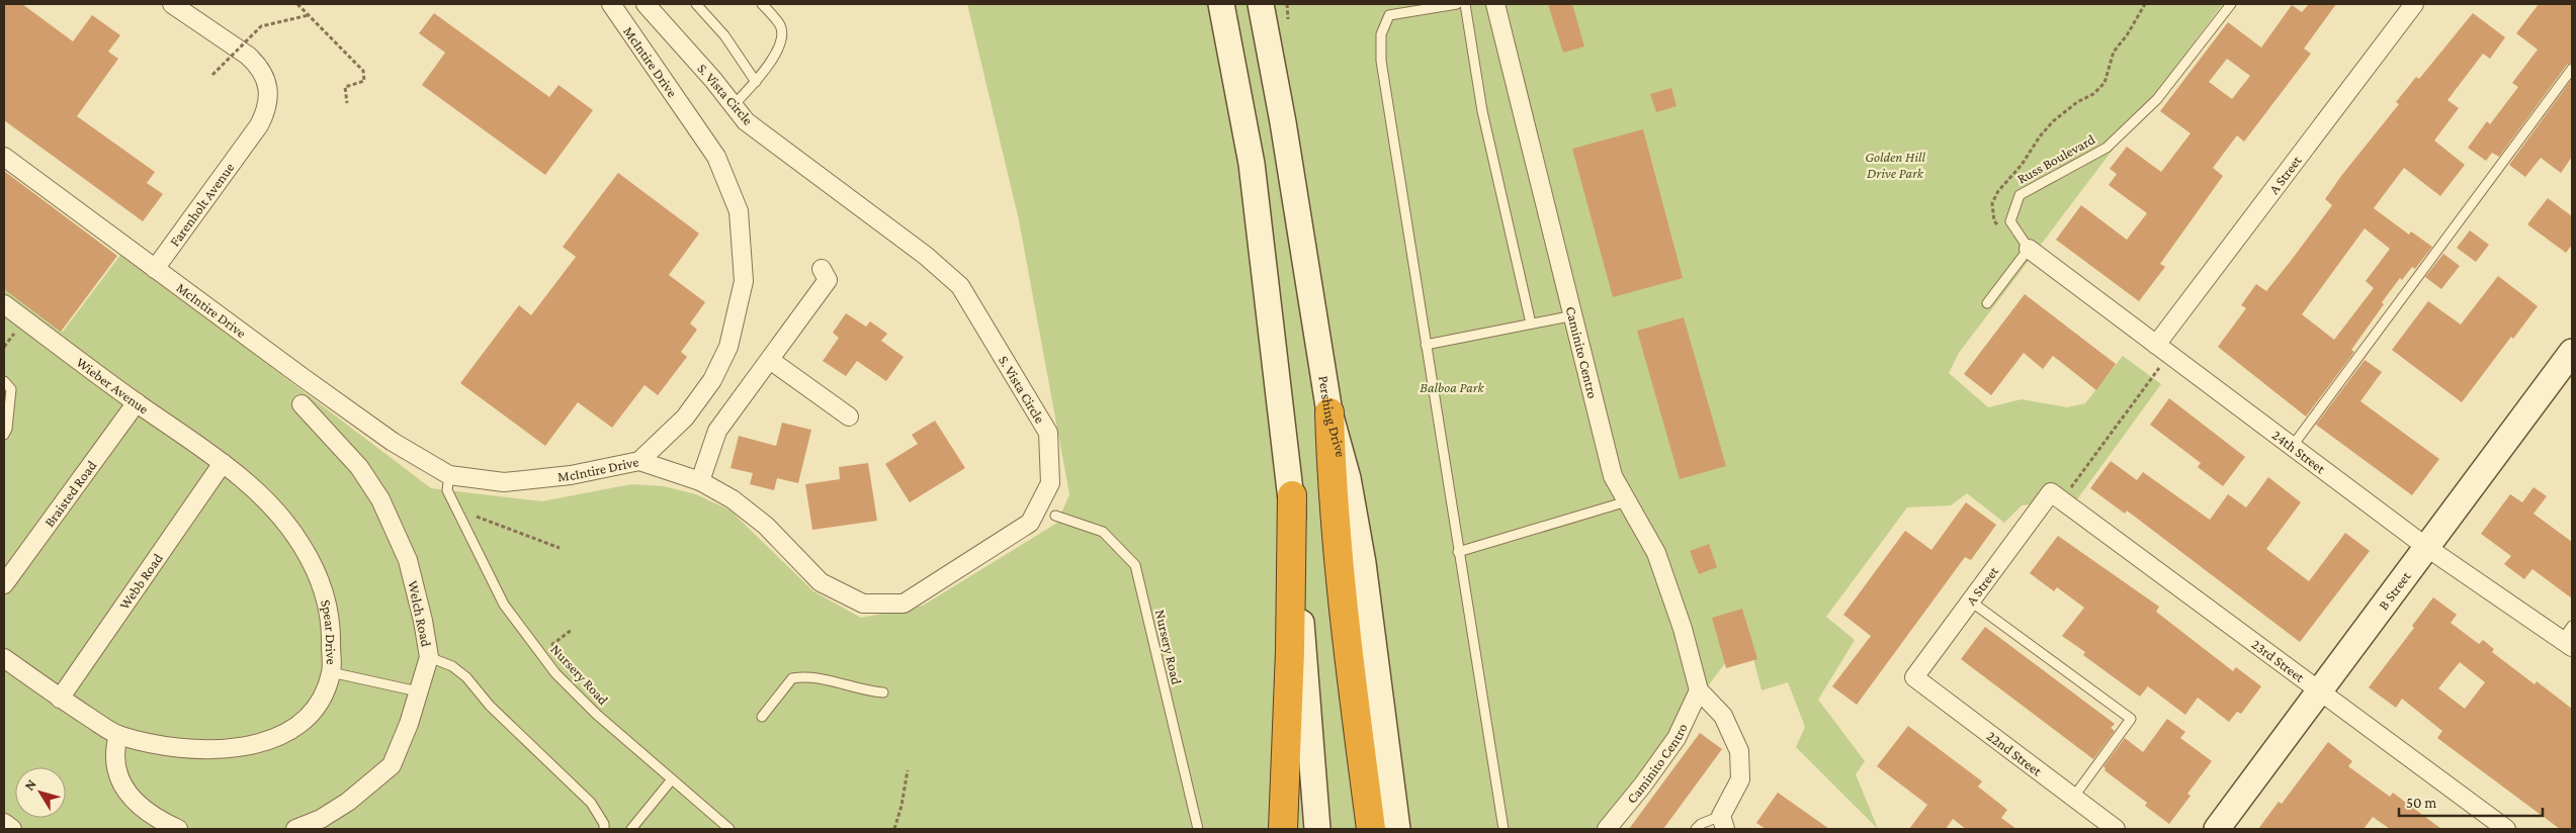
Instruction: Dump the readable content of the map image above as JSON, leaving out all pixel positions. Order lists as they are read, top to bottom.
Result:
{
  "streets": {
    "main road": ["Pershing Drive", "B Street"],
    "street": [
      "McIntire Drive",
      "S. Vista Circle",
      "A Street",
      "Farenholt Avenue",
      "Caminito Centro",
      "Wieber Avenue",
      "24th Street",
      "Braisted Road",
      "Webb Road",
      "Welch Road",
      "Spear Drive",
      "23rd Street",
      "22nd Street"
    ],
    "lane": ["Russ Boulevard", "Nursery Road"]
  },
  "crossings": [
    ["McIntire Drive", "S. Vista Circle"],
    ["McIntire Drive", "Farenholt Avenue"],
    ["McIntire Drive", "Nursery Road"],
    ["A Street", "24th Street"],
    ["A Street", "23rd Street"],
    ["A Street", "22nd Street"],
    ["Wieber Avenue", "Braisted Road"],
    ["Wieber Avenue", "Webb Road"],
    ["Wieber Avenue", "Spear Drive"],
    ["24th Street", "B Street"],
    ["Webb Road", "Spear Drive"],
    ["B Street", "23rd Street"]
  ],
  "parks": ["Golden Hill Drive Park", "Balboa Park"],
  "scale_bar": "50 m",
  "north": "top left"
}
